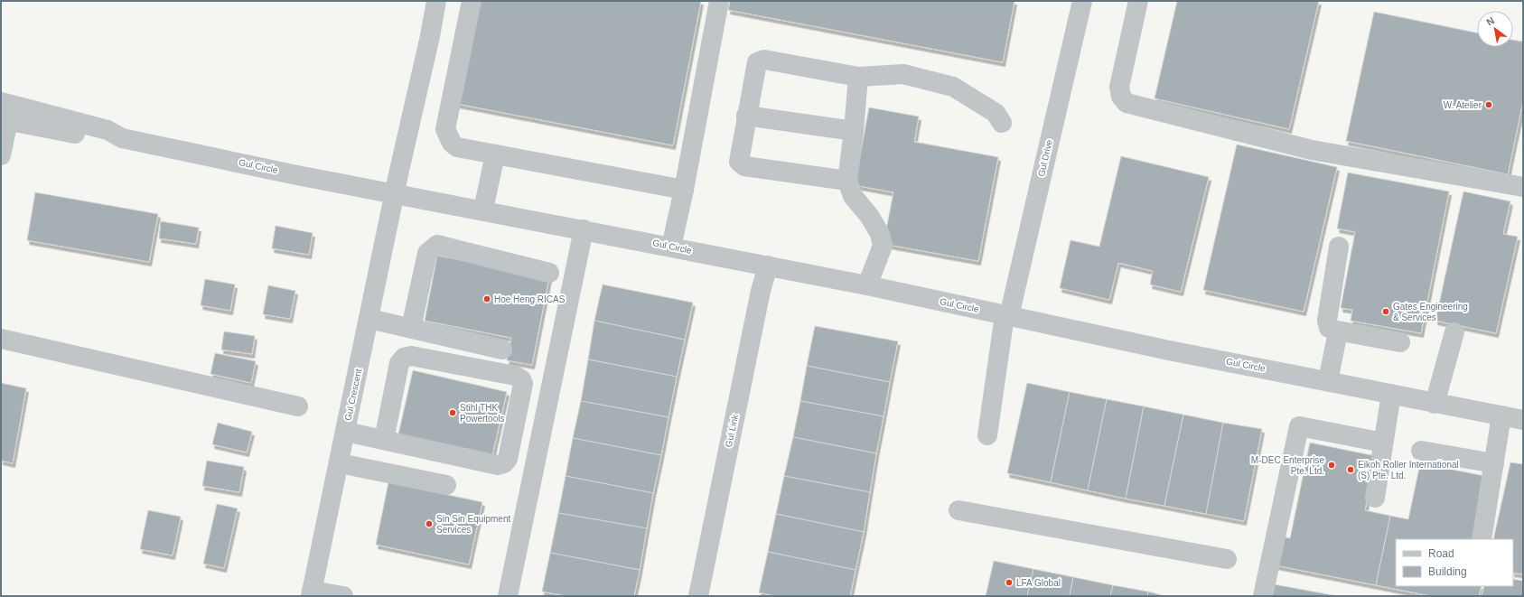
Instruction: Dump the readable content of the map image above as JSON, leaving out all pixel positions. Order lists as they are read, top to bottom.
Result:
{
  "streets": {
    "street": [
      "Gul Drive",
      "Gul Circle",
      "Gul Crescent",
      "Gul Link"
    ]
  },
  "crossings": [
    ["Gul Drive", "Gul Circle"],
    ["Gul Circle", "Gul Crescent"],
    ["Gul Circle", "Gul Link"]
  ],
  "places": [
    "W. Atelier",
    "Hoe Heng RICAS",
    "Gates Engineering & Services",
    "Stihl THK Powertools",
    "M-DEC Enterprise Pte. Ltd.",
    "Eikoh Roller International (S) Pte. Ltd.",
    "Sin Sin Equipment Services",
    "LFA Global"
  ],
  "legend": ["Road", "Building"],
  "north": "top left"
}
